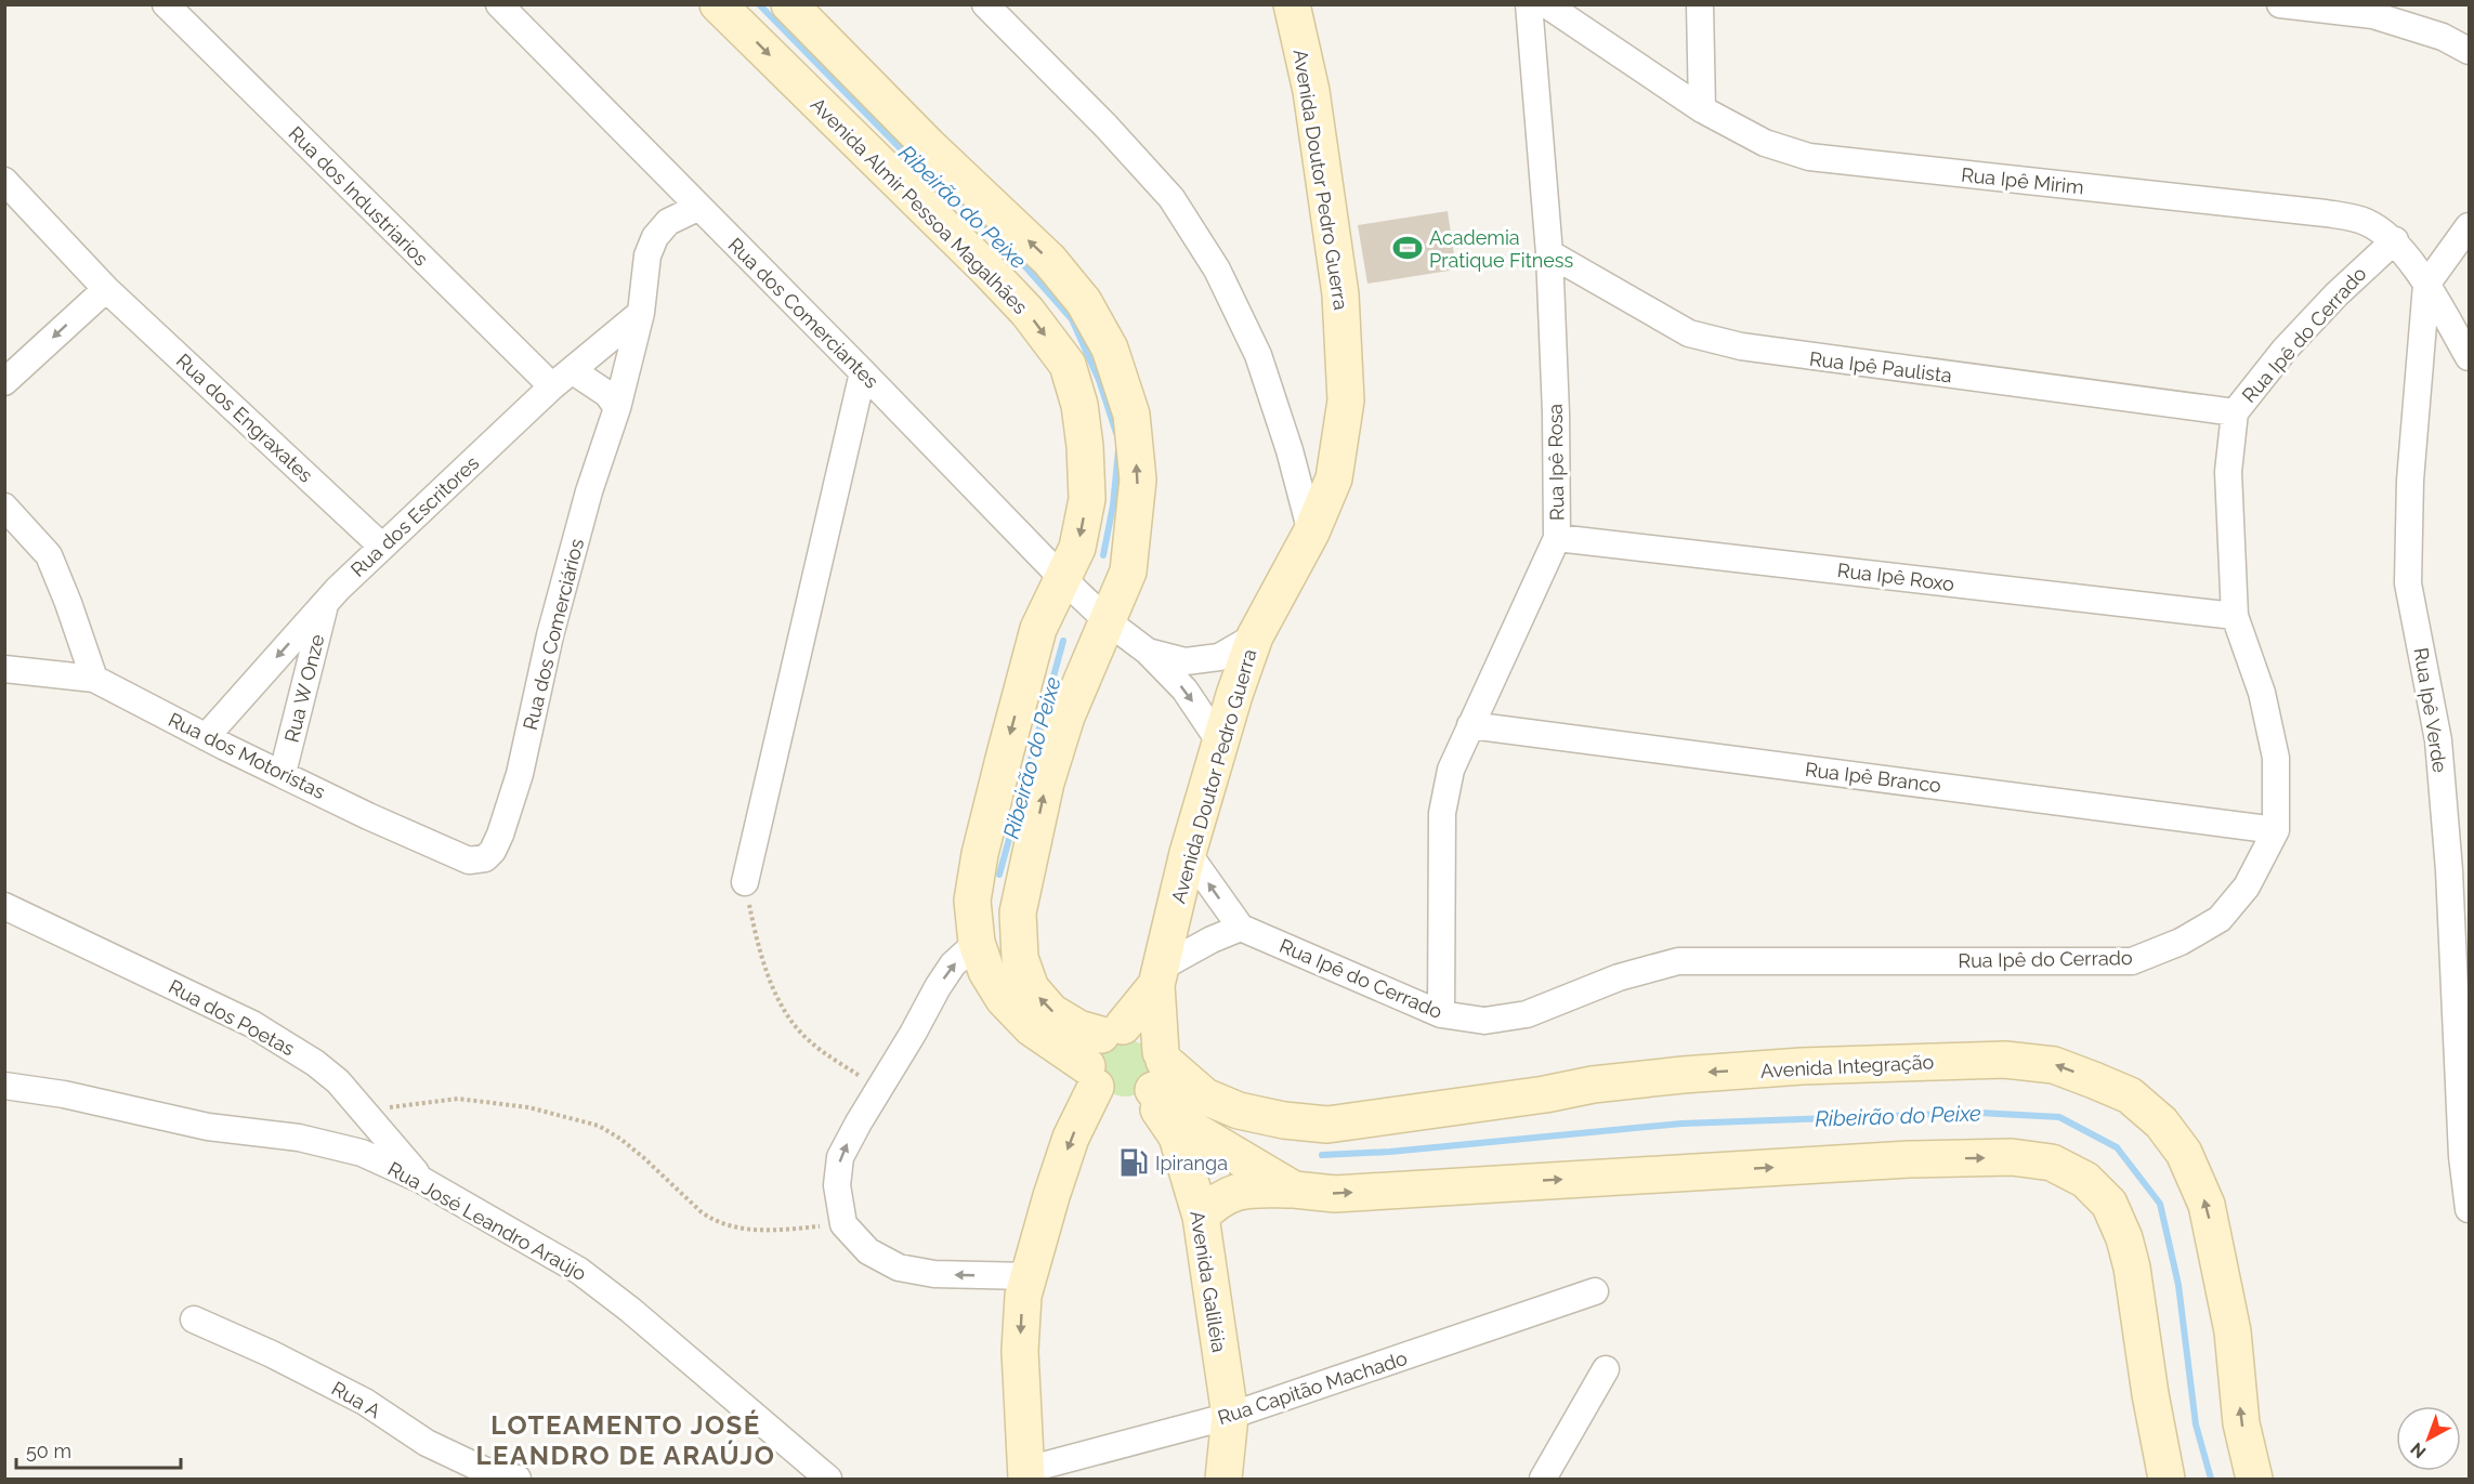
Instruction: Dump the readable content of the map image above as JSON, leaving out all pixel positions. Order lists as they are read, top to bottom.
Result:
{
  "streets": {
    "street": [
      "Avenida Doutor Pedro Guerra",
      "Rua Ipê Mirim",
      "Rua dos Industriarios",
      "Avenida Almir Pessoa Magalhães",
      "Rua dos Comerciantes",
      "Rua Ipê do Cerrado",
      "Rua Ipê Paulista",
      "Rua dos Engraxates",
      "Rua Ipê Rosa",
      "Rua dos Escritores",
      "Rua Ipê Roxo",
      "Rua dos Comerciários",
      "Rua W Onze",
      "Rua Ipê Verde",
      "Rua dos Motoristas",
      "Rua Ipê Branco",
      "Rua dos Poetas",
      "Avenida Integração",
      "Rua José Leandro Araújo",
      "Avenida Galiléia",
      "Rua Capitão Machado",
      "Rua A"
    ]
  },
  "crossings": [
    ["Avenida Doutor Pedro Guerra", "Avenida Almir Pessoa Magalhães"],
    ["Avenida Doutor Pedro Guerra", "Avenida Integração"],
    ["Avenida Doutor Pedro Guerra", "Avenida Galiléia"],
    ["Avenida Doutor Pedro Guerra", "Rua Capitão Machado"],
    ["Rua Ipê Mirim", "Rua Ipê do Cerrado"],
    ["Rua Ipê Mirim", "Rua Ipê Verde"],
    ["Rua dos Industriarios", "Rua dos Escritores"],
    ["Avenida Almir Pessoa Magalhães", "Rua dos Comerciantes"],
    ["Avenida Almir Pessoa Magalhães", "Avenida Integração"],
    ["Avenida Almir Pessoa Magalhães", "Avenida Galiléia"],
    ["Rua dos Comerciantes", "Rua dos Comerciários"],
    ["Rua Ipê do Cerrado", "Rua Ipê Paulista"],
    ["Rua Ipê do Cerrado", "Rua Ipê Rosa"],
    ["Rua Ipê do Cerrado", "Rua Ipê Roxo"],
    ["Rua Ipê do Cerrado", "Rua Ipê Branco"],
    ["Rua Ipê Paulista", "Rua Ipê Rosa"],
    ["Rua dos Engraxates", "Rua dos Escritores"],
    ["Rua Ipê Rosa", "Rua Ipê Roxo"],
    ["Rua Ipê Rosa", "Rua Ipê Branco"],
    ["Rua dos Escritores", "Rua dos Comerciários"],
    ["Rua dos Escritores", "Rua W Onze"],
    ["Rua dos Escritores", "Rua dos Motoristas"],
    ["Rua dos Comerciários", "Rua dos Motoristas"],
    ["Rua W Onze", "Rua dos Motoristas"],
    ["Rua dos Poetas", "Rua José Leandro Araújo"],
    ["Avenida Integração", "Avenida Galiléia"],
    ["Avenida Galiléia", "Rua Capitão Machado"]
  ],
  "one_way": ["Avenida Integração"],
  "districts": ["LOTEAMENTO JOSÉ LEANDRO DE ARAÚJO"],
  "water": ["Ribeirão do Peixe"],
  "places": {
    "sports": ["Academia Pratique Fitness"],
    "fuel station": ["Ipiranga"]
  },
  "scale_bar": "50 m",
  "north": "bottom left"
}
